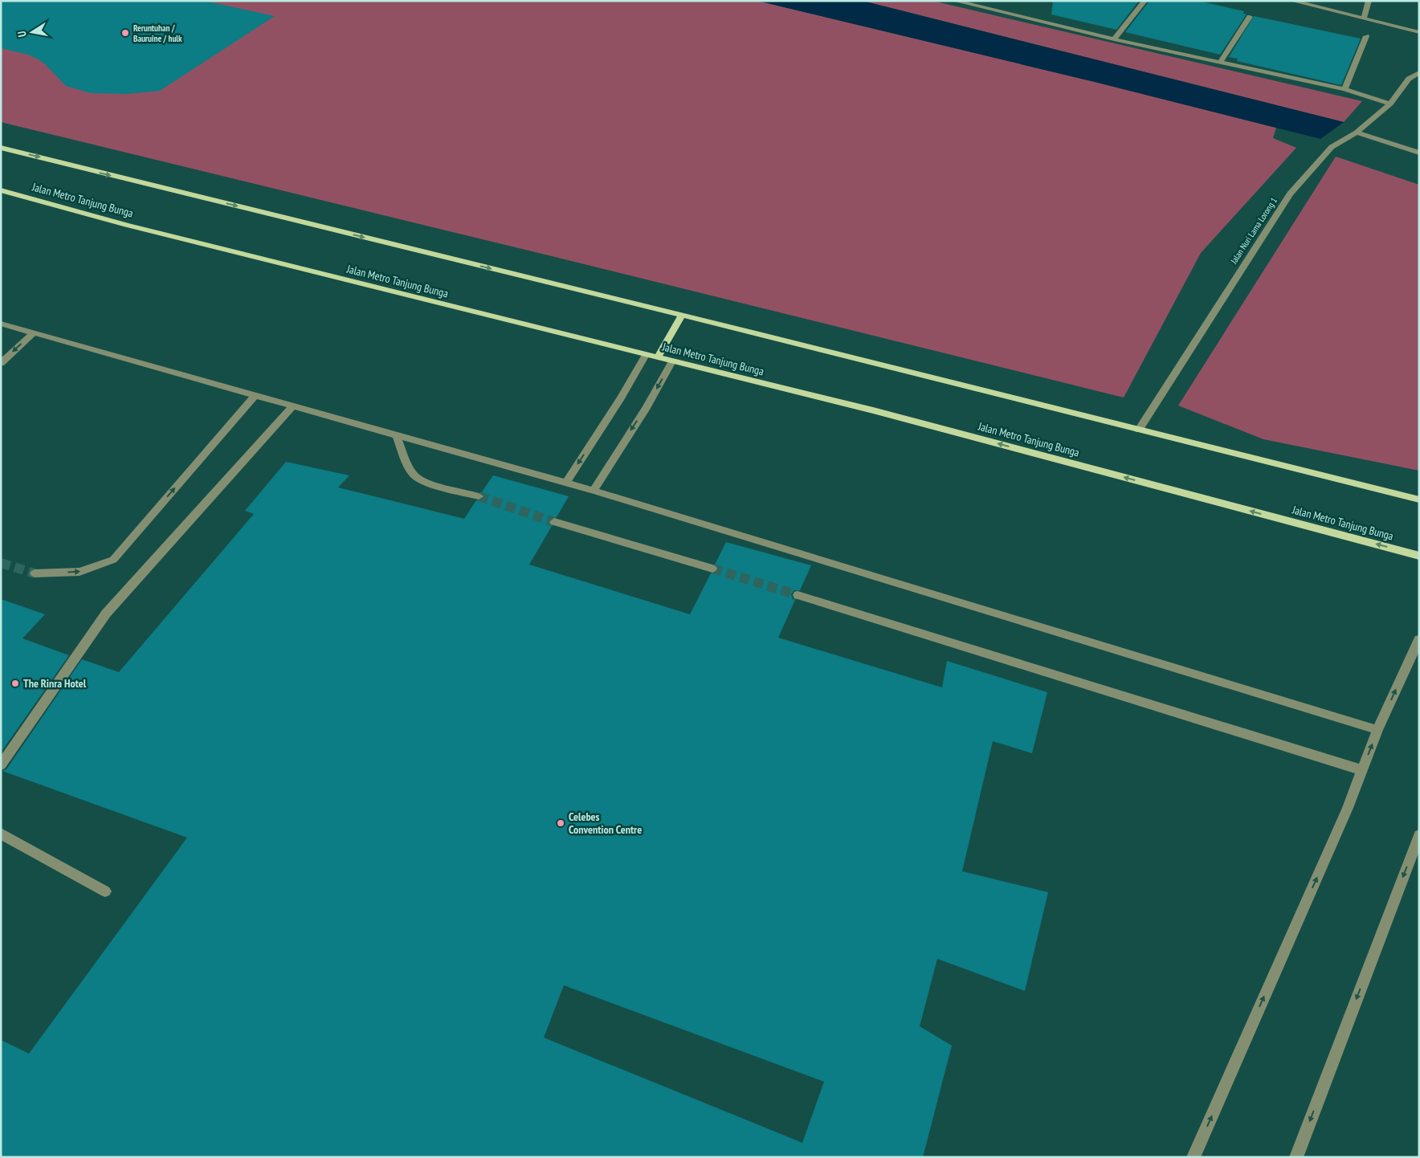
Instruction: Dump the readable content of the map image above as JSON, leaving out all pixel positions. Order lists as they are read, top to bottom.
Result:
{
  "streets": {
    "main road": ["Jalan Metro Tanjung Bunga"],
    "street": ["Jalan Nuri Lama Lorong 1"]
  },
  "places": ["Reruntuhan / Bauruine / hulk", "The Rinra Hotel", "Celebes Convention Centre"],
  "north": "left"
}
